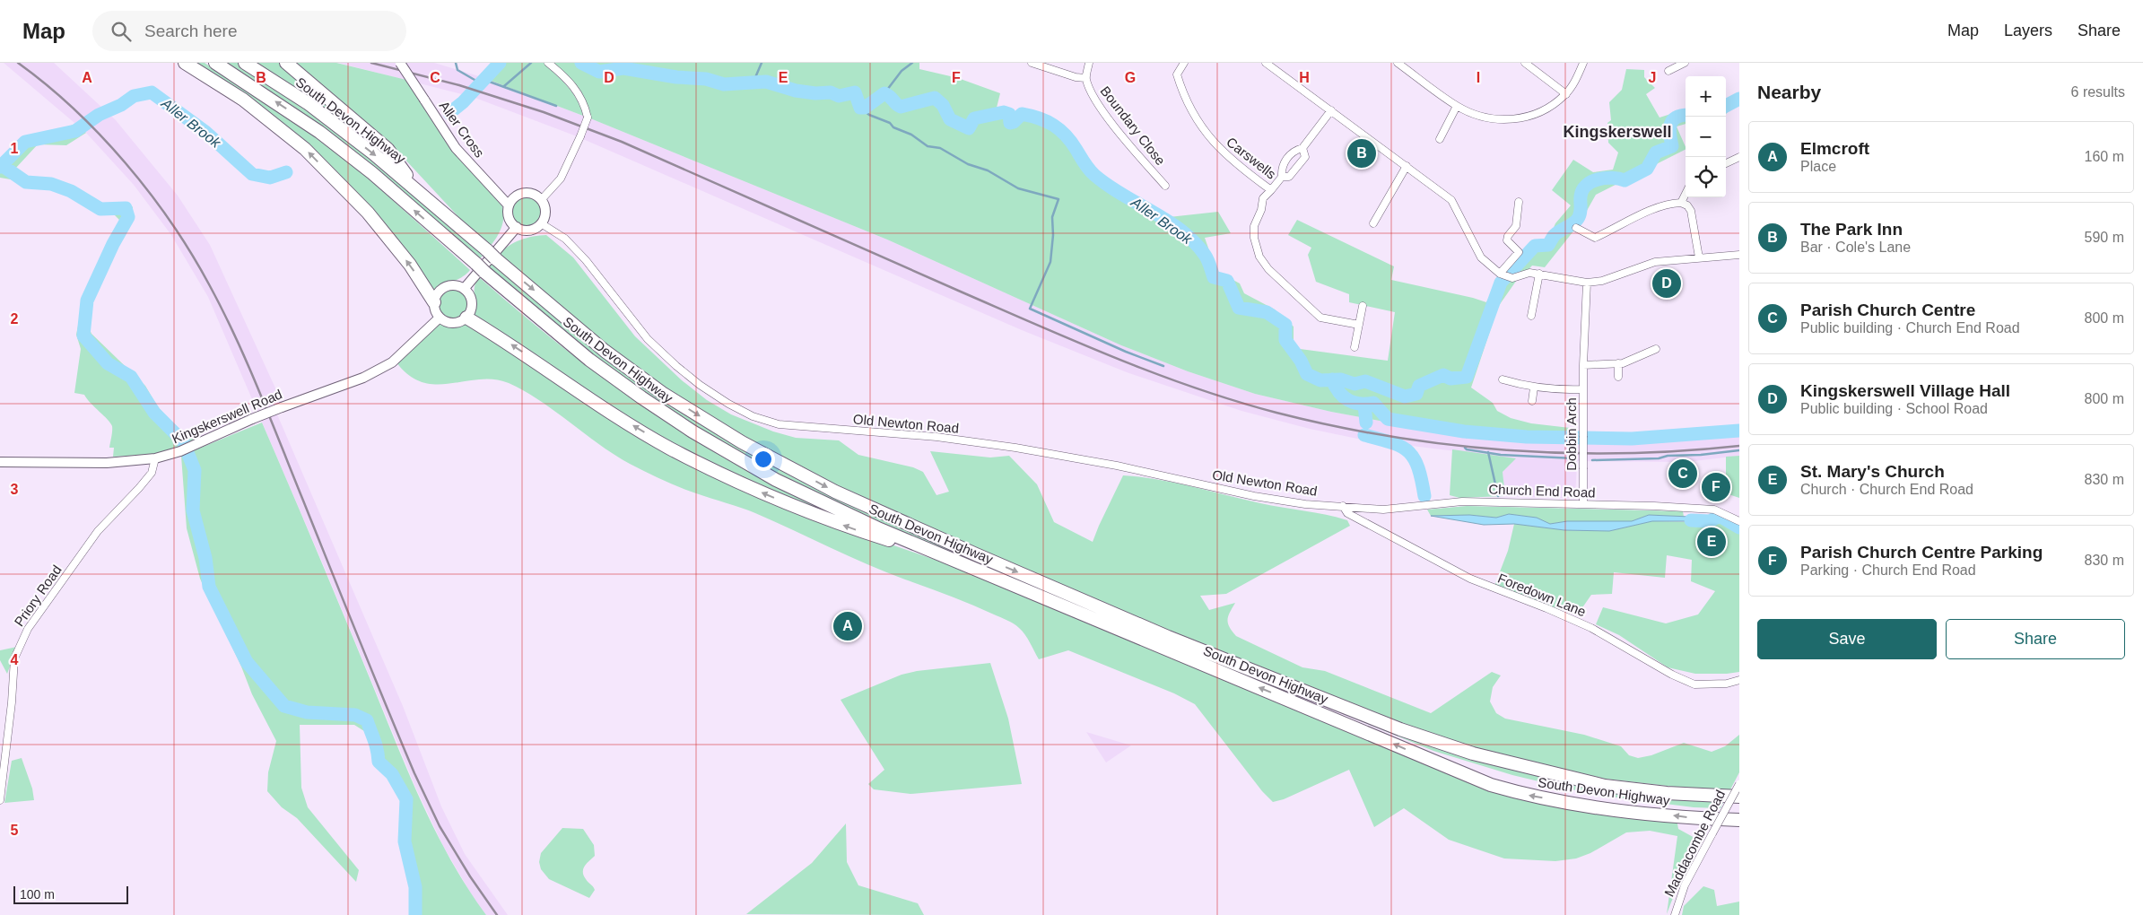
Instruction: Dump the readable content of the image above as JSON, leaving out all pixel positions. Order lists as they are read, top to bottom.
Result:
{
  "streets": {
    "highway": ["South Devon Highway"],
    "street": [
      "Boundary Close",
      "Aller Cross",
      "Carswells",
      "Kingskerswell Road",
      "Old Newton Road",
      "Dobbin Arch",
      "Church End Road",
      "Foredown Lane",
      "Priory Road",
      "Maddacombe Road"
    ]
  },
  "crossings": [
    ["Aller Cross", "Old Newton Road"],
    ["Kingskerswell Road", "Priory Road"],
    ["Old Newton Road", "Church End Road"],
    ["Old Newton Road", "Foredown Lane"],
    ["Dobbin Arch", "Church End Road"],
    ["Church End Road", "Foredown Lane"]
  ],
  "districts": ["Kingskerswell"],
  "water": ["Aller Brook"],
  "scale_bar": "100 m",
  "page": {
    "header": "Map",
    "search": "Search here",
    "nav": ["Map", "Layers", "Share"],
    "heading": ["Nearby", "6 results"],
    "map_buttons": ["+", "−"],
    "list": [
      {
        "mark": "A",
        "name": "Elmcroft",
        "note": "Place",
        "value": "160 m"
      },
      {
        "mark": "B",
        "name": "The Park Inn",
        "note": "Bar · Cole's Lane",
        "value": "590 m"
      },
      {
        "mark": "C",
        "name": "Parish Church Centre",
        "note": "Public building · Church End Road",
        "value": "800 m"
      },
      {
        "mark": "D",
        "name": "Kingskerswell Village Hall",
        "note": "Public building · School Road",
        "value": "800 m"
      },
      {
        "mark": "E",
        "name": "St. Mary's Church",
        "note": "Church · Church End Road",
        "value": "830 m"
      },
      {
        "mark": "F",
        "name": "Parish Church Centre Parking",
        "note": "Parking · Church End Road",
        "value": "830 m"
      }
    ],
    "pins": [
      "B",
      "D",
      "C",
      "F",
      "E",
      "A"
    ],
    "buttons": ["Save", "Share"],
    "scale": "100 m"
  },
  "grid": {
    "columns": [
      "A",
      "B",
      "C",
      "D",
      "E",
      "F",
      "G",
      "H",
      "I",
      "J"
    ],
    "rows": [
      "1",
      "2",
      "3",
      "4",
      "5"
    ]
  }
}
